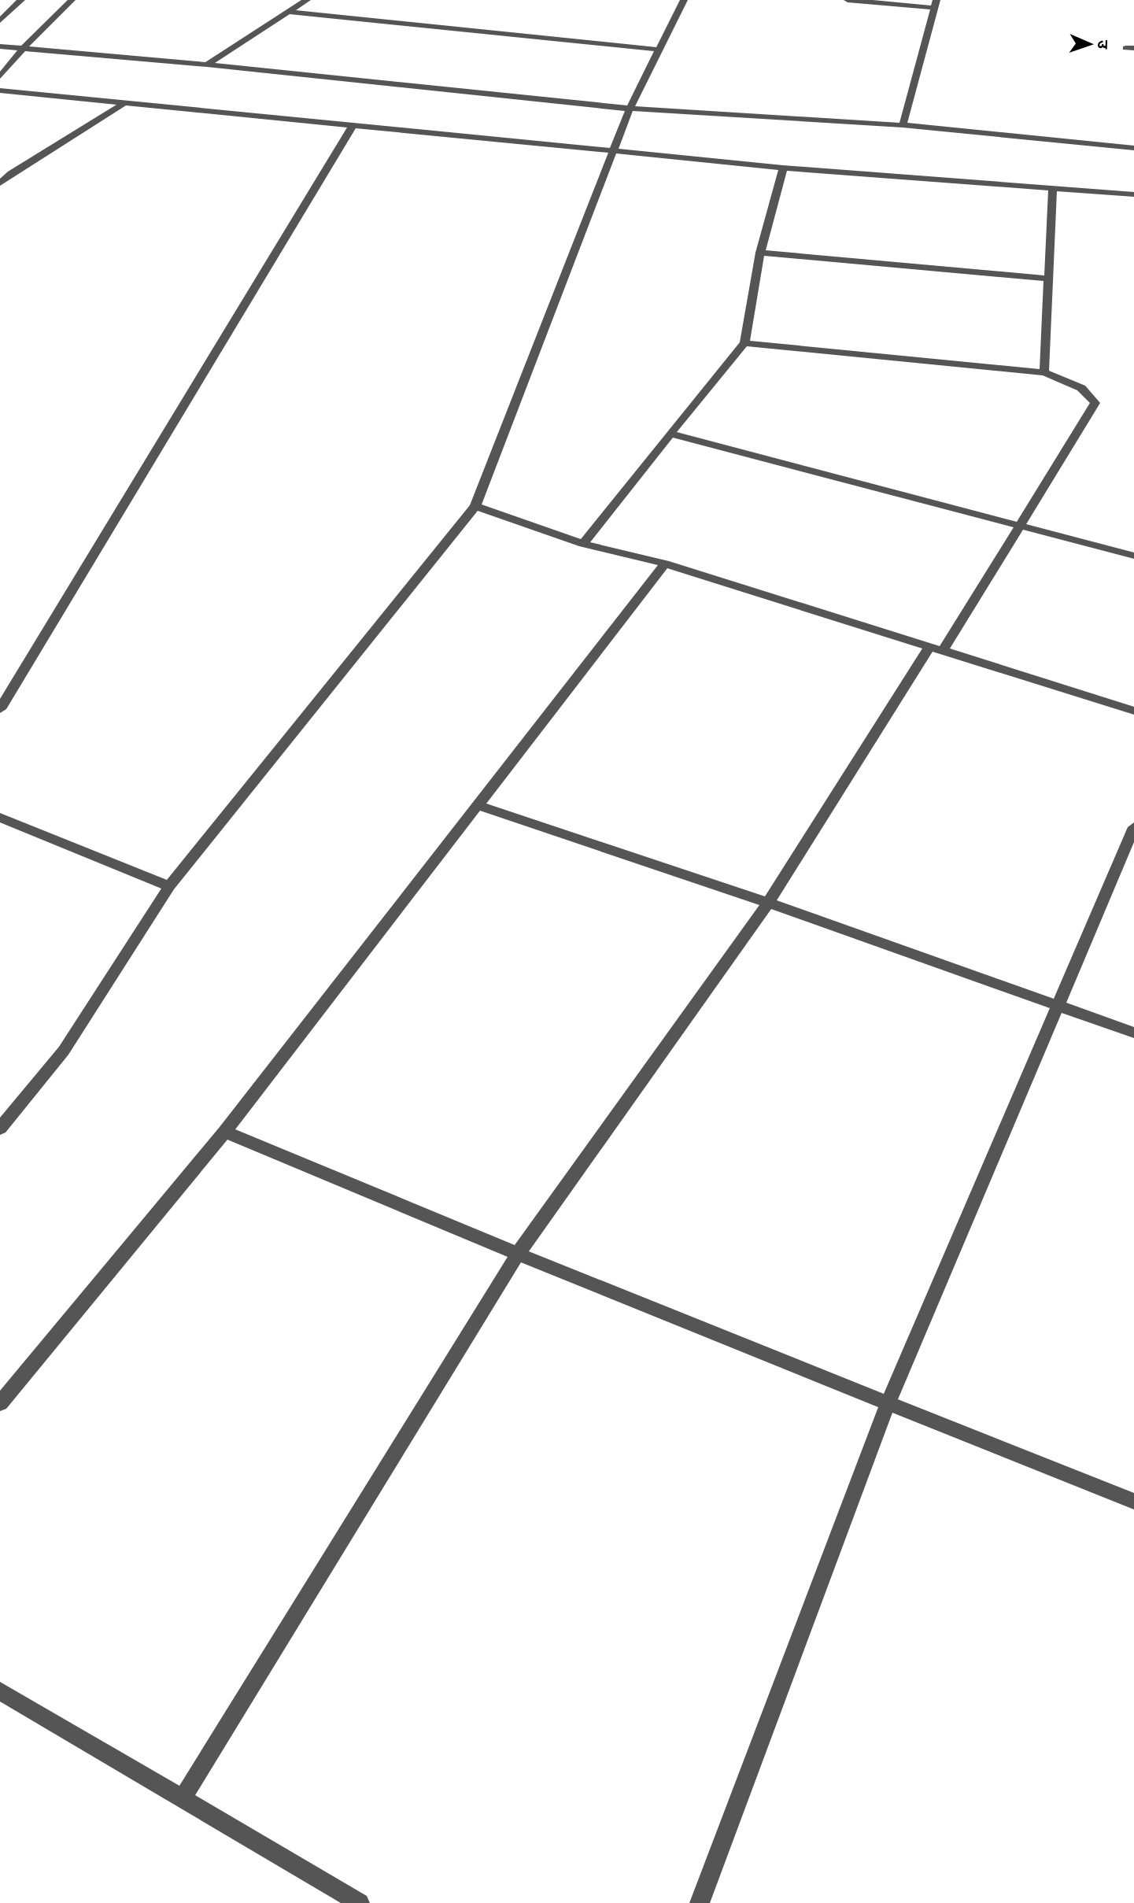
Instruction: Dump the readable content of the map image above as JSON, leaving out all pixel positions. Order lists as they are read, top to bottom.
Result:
{
  "north": "right"
}
